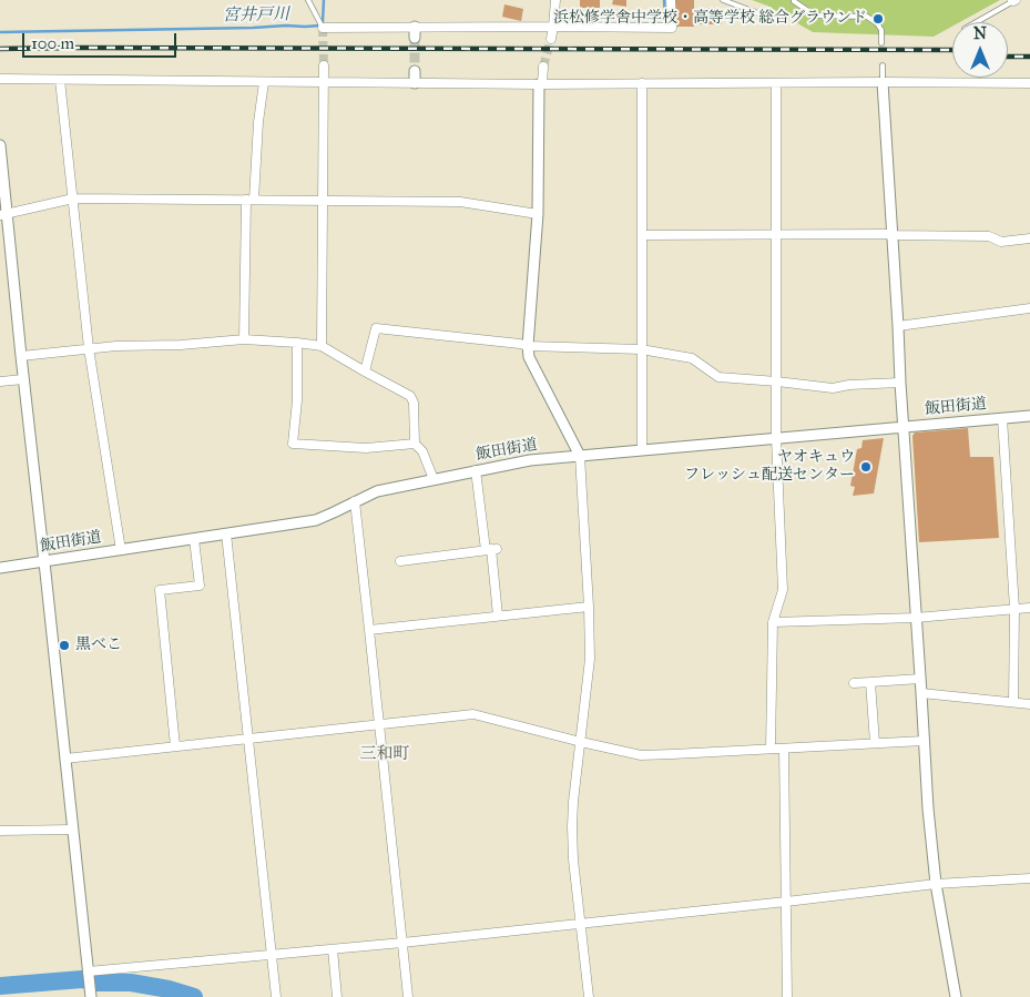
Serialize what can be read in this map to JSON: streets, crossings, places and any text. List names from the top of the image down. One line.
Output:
{"streets":{"street":["飯田街道"]},"districts":["三和町"],"water":["宮井戸川"],"places":["浜松修学舎中学校・高等学校 総合グラウンド","ヤオキュウ フレッシュ配送センター","黒べこ"],"scale_bar":"100 m","north":"top"}
